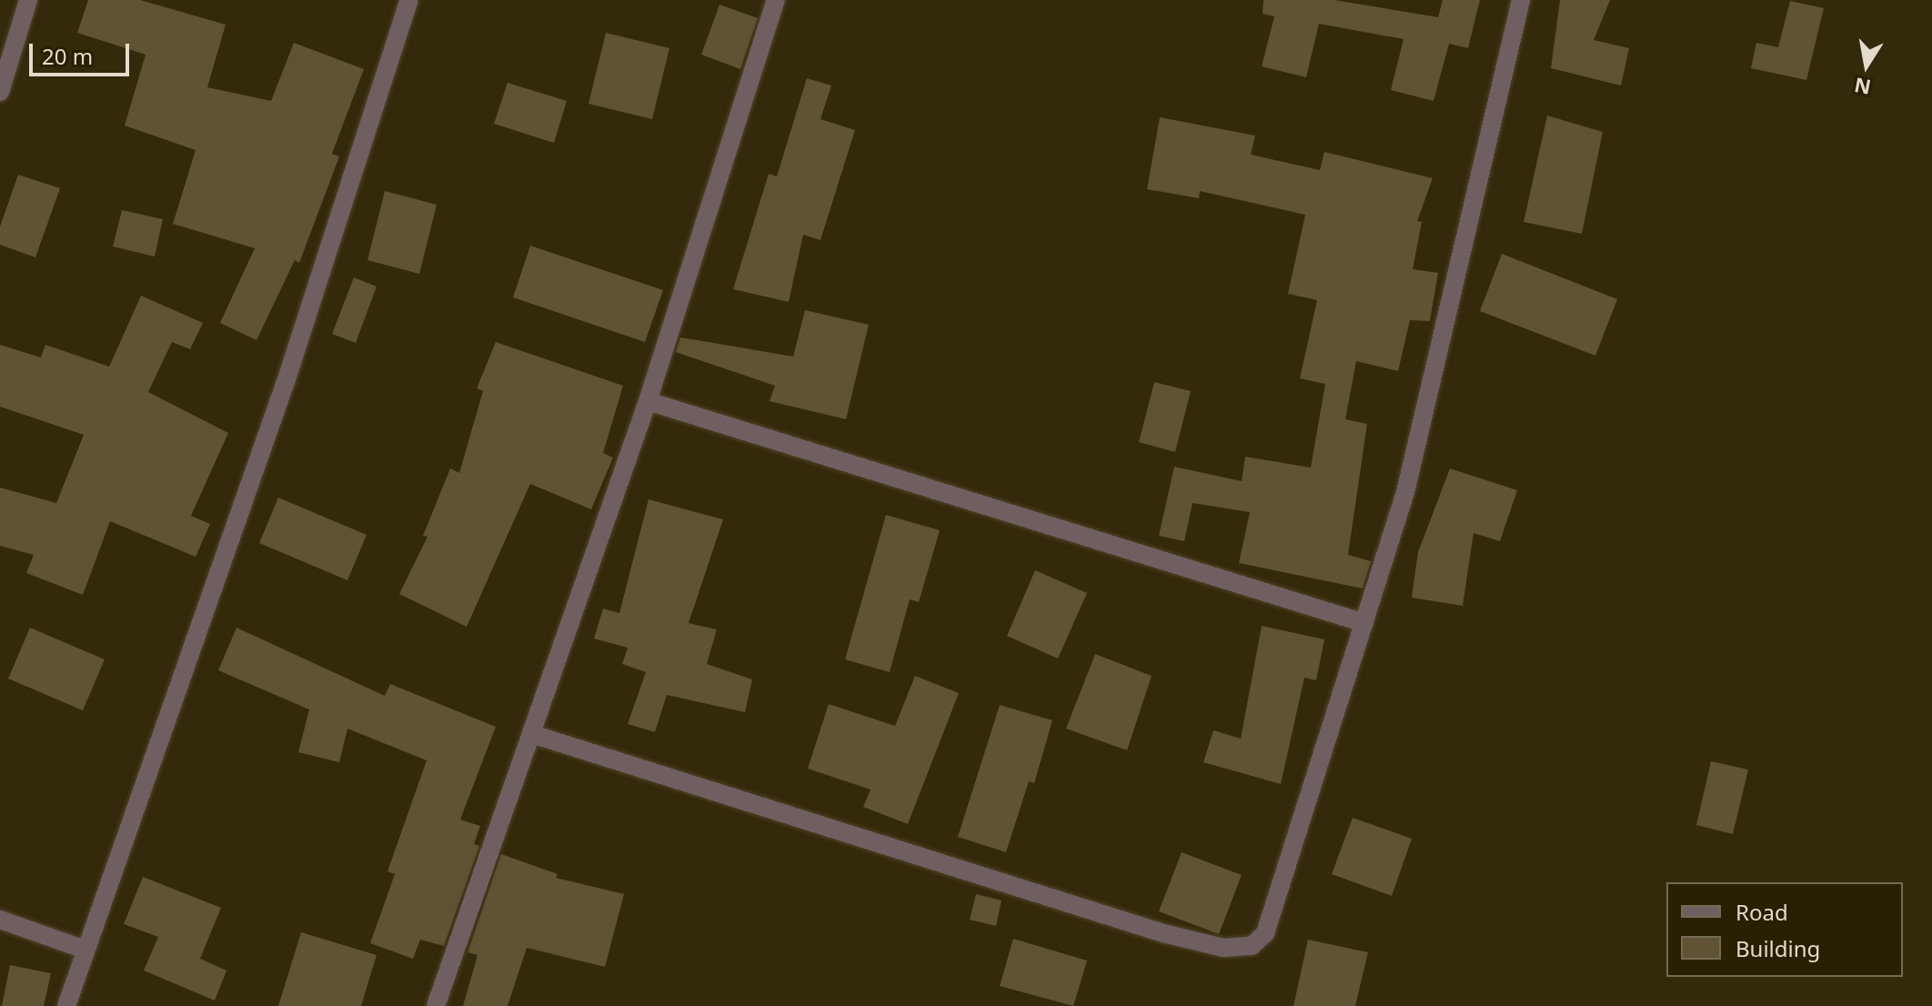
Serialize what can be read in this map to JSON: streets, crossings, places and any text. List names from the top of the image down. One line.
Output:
{"legend":["Road","Building"],"scale_bar":"20 m","north":"bottom"}
